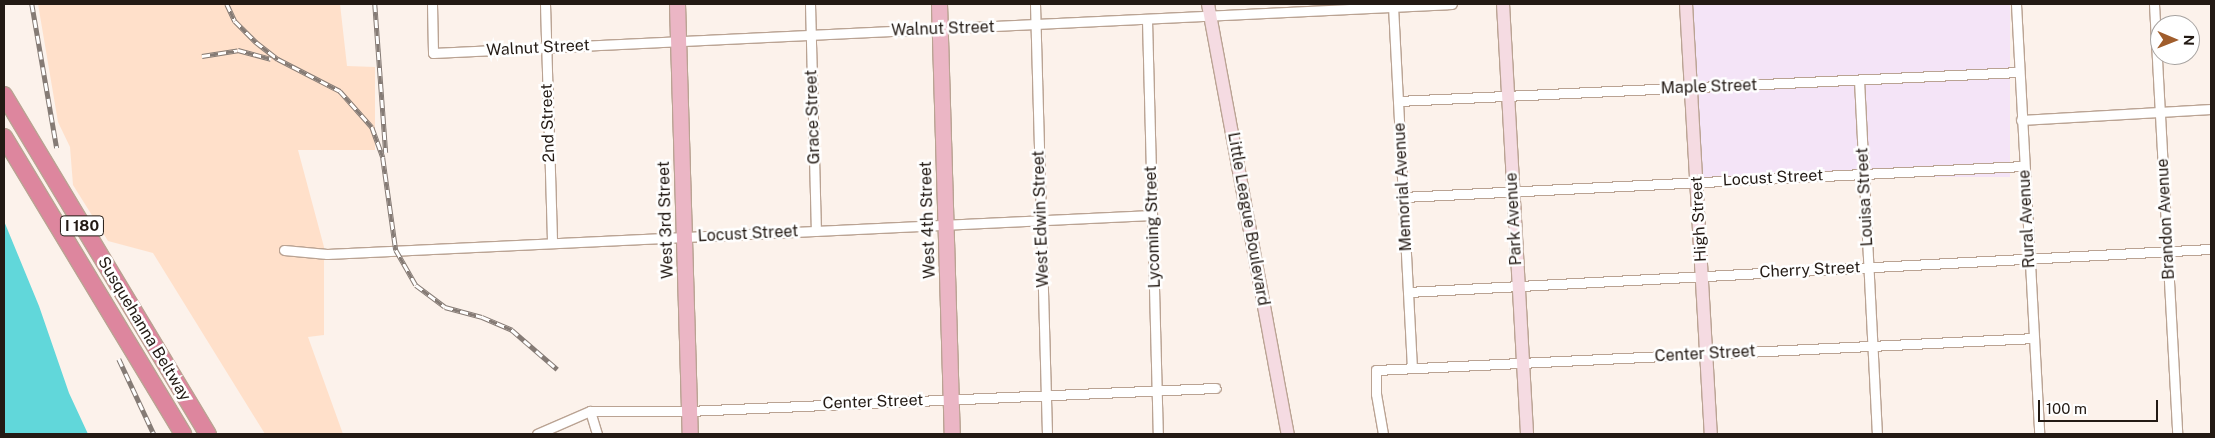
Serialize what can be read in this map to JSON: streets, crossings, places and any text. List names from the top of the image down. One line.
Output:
{"streets":{"highway":["I 180","Susquehanna Beltway"],"main road":["West 3rd Street","West 4th Street"],"street":["Walnut Street","Maple Street","Grace Street","2nd Street","Locust Street","Memorial Avenue","Louisa Street","West Edwin Street","Little League Boulevard","Park Avenue","High Street","Rural Avenue","Brandon Avenue","Lycoming Street","Cherry Street","Center Street"]},"crossings":[["Walnut Street","Grace Street"],["Walnut Street","2nd Street"],["Walnut Street","Memorial Avenue"],["Walnut Street","West Edwin Street"],["Walnut Street","Little League Boulevard"],["Walnut Street","West 3rd Street"],["Walnut Street","West 4th Street"],["Walnut Street","Lycoming Street"],["Maple Street","Memorial Avenue"],["Maple Street","Louisa Street"],["Maple Street","Park Avenue"],["Maple Street","High Street"],["Maple Street","Rural Avenue"],["Grace Street","Locust Street"],["2nd Street","Locust Street"],["Locust Street","Memorial Avenue"],["Locust Street","Louisa Street"],["Locust Street","West Edwin Street"],["Locust Street","Park Avenue"],["Locust Street","High Street"],["Locust Street","Rural Avenue"],["Locust Street","West 3rd Street"],["Locust Street","West 4th Street"],["Locust Street","Lycoming Street"],["Memorial Avenue","Cherry Street"],["Memorial Avenue","Center Street"],["Louisa Street","Cherry Street"],["Louisa Street","Center Street"],["West Edwin Street","Center Street"],["Park Avenue","Cherry Street"],["Park Avenue","Center Street"],["High Street","Cherry Street"],["High Street","Center Street"],["Rural Avenue","Cherry Street"],["Rural Avenue","Center Street"],["Brandon Avenue","Cherry Street"],["West 3rd Street","Center Street"],["West 4th Street","Center Street"],["Lycoming Street","Center Street"]],"scale_bar":"100 m","north":"right"}
